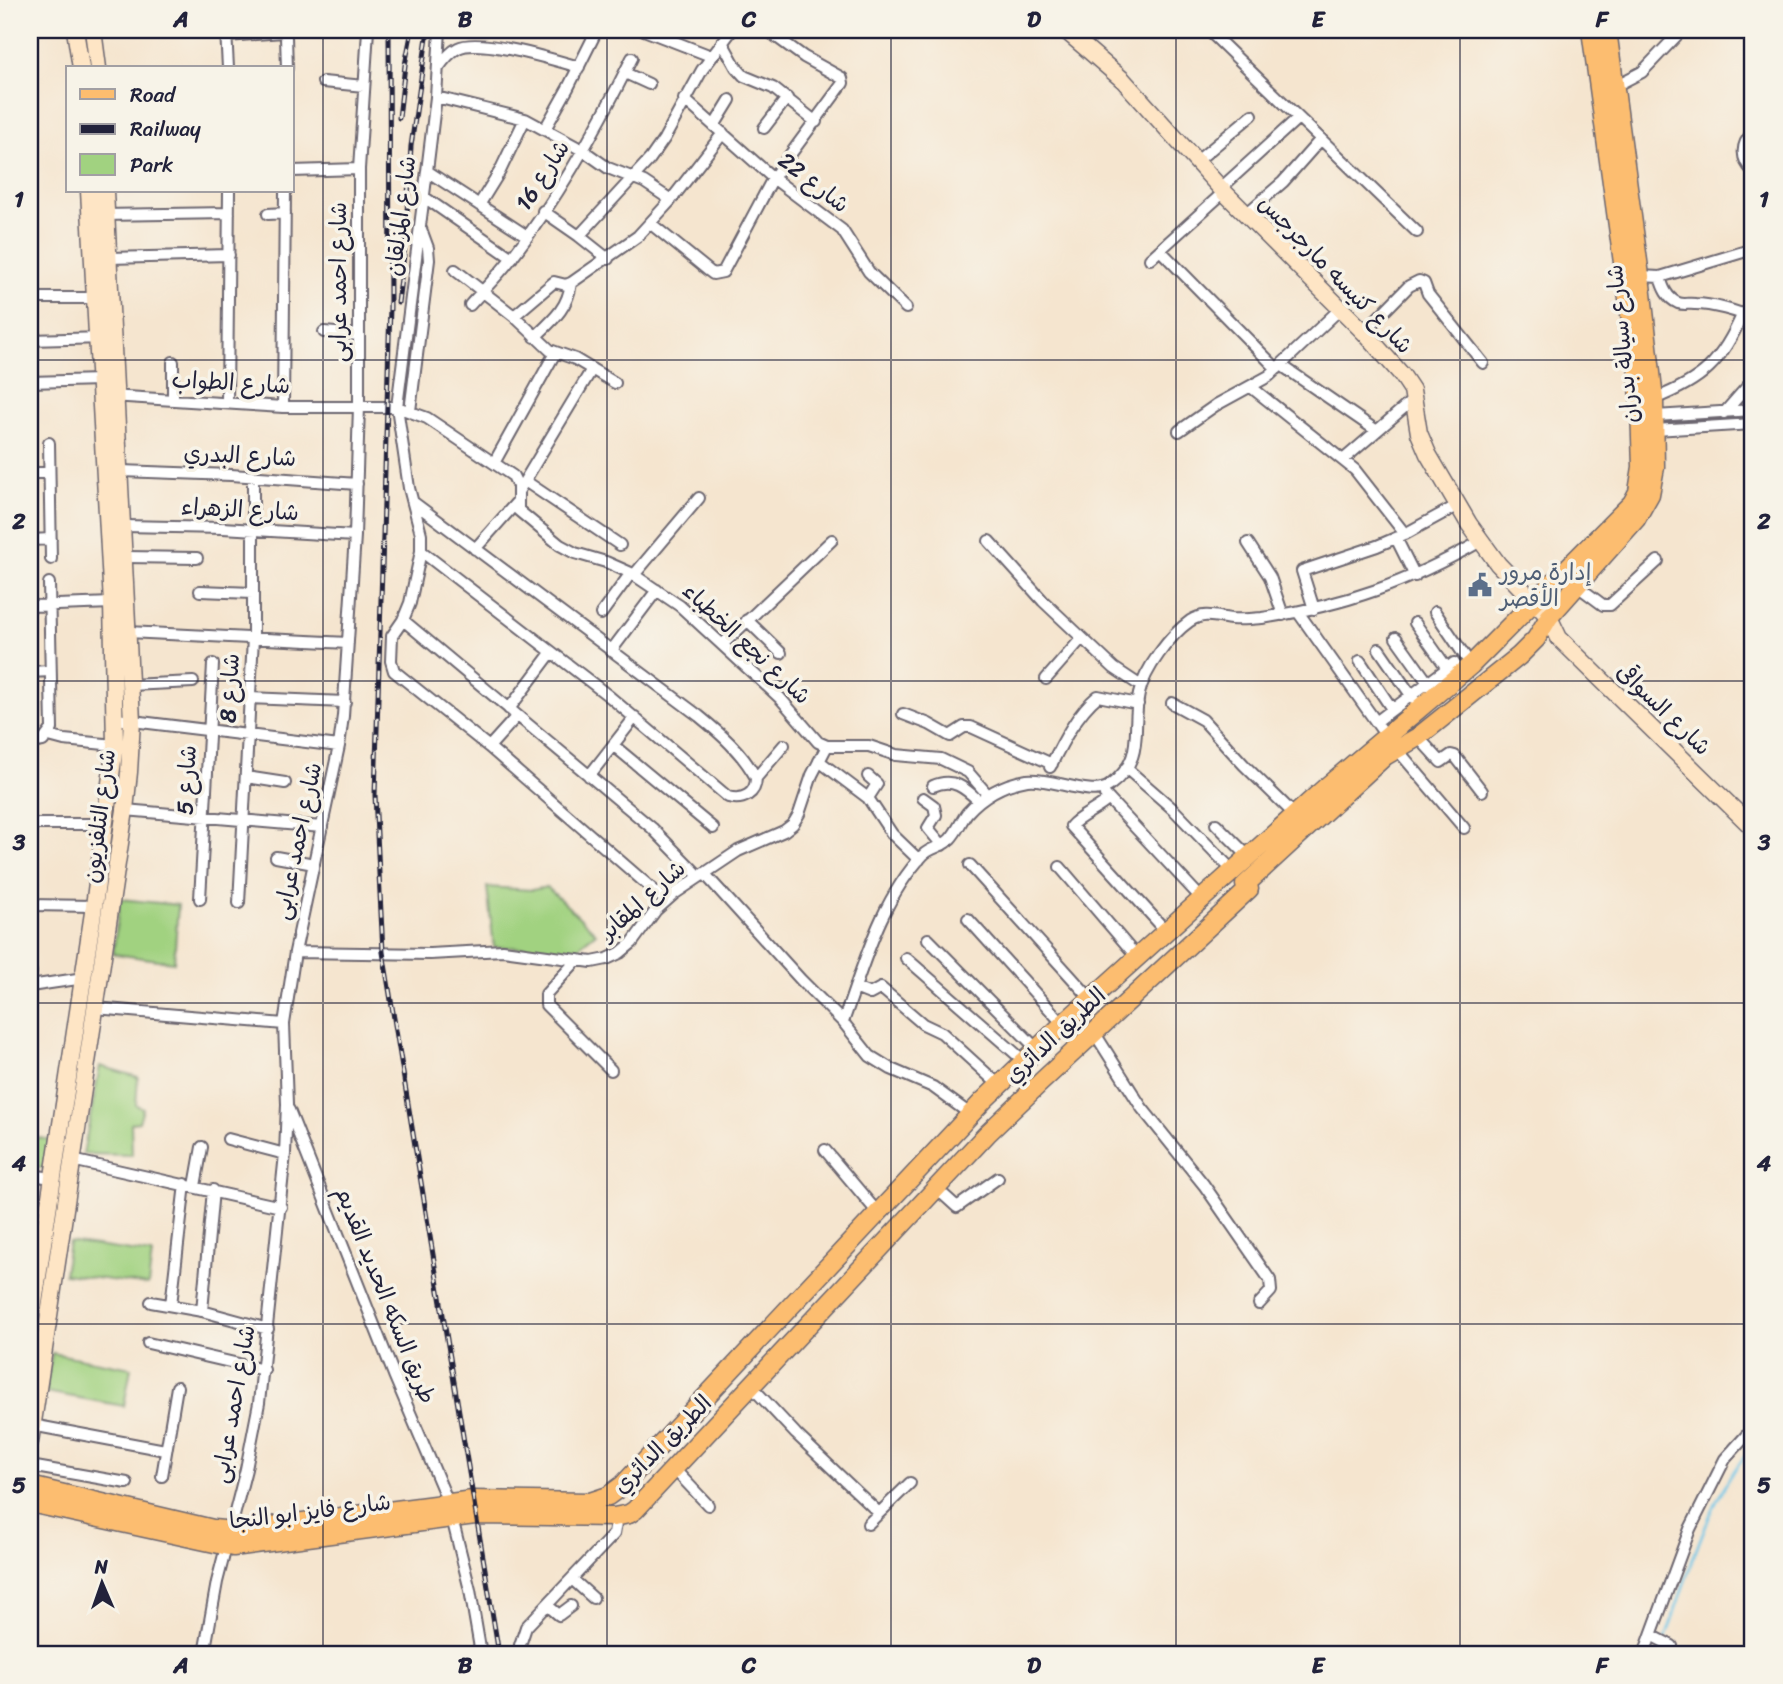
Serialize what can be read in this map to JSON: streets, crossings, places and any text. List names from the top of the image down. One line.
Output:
{"streets":{"main road":["شارع كنيسه مارجرجس","شارع سيالة بدران","شارع السواقى","شارع التلفزيون","الطريق الدائري","شارع فايز ابو النجا"],"street":["شارع 16","شارع 22","شارع المزلقان","شارع احمد عرابى","شارع الطواب","شارع البدري","شارع الزهراء","شارع نجع الخطباء","شارع 8","شارع 5","شارع المقابر","طريق السكه الحديد القديم"]},"crossings":[["شارع المزلقان","شارع نجع الخطباء"],["شارع المزلقان","شارع المقابر"],["شارع كنيسه مارجرجس","شارع سيالة بدران"],["شارع كنيسه مارجرجس","شارع السواقى"],["شارع كنيسه مارجرجس","الطريق الدائري"],["شارع احمد عرابى","شارع الطواب"],["شارع احمد عرابى","شارع البدري"],["شارع احمد عرابى","شارع الزهراء"],["شارع احمد عرابى","شارع نجع الخطباء"],["شارع احمد عرابى","شارع المقابر"],["شارع احمد عرابى","طريق السكه الحديد القديم"],["شارع احمد عرابى","شارع فايز ابو النجا"],["شارع سيالة بدران","شارع السواقى"],["شارع سيالة بدران","الطريق الدائري"],["شارع الطواب","شارع نجع الخطباء"],["شارع الطواب","شارع التلفزيون"],["شارع البدري","شارع 8"],["شارع البدري","شارع التلفزيون"],["شارع الزهراء","شارع 8"],["شارع الزهراء","شارع التلفزيون"],["شارع نجع الخطباء","شارع المقابر"],["شارع السواقى","الطريق الدائري"],["الطريق الدائري","شارع فايز ابو النجا"],["طريق السكه الحديد القديم","شارع فايز ابو النجا"]],"places":{"public building":["إدارة مرور الأقصر"]},"legend":["Road","Railway","Park"],"north":"top","grid":{"columns":["A","B","C","D","E","F"],"rows":["1","2","3","4","5"]}}
